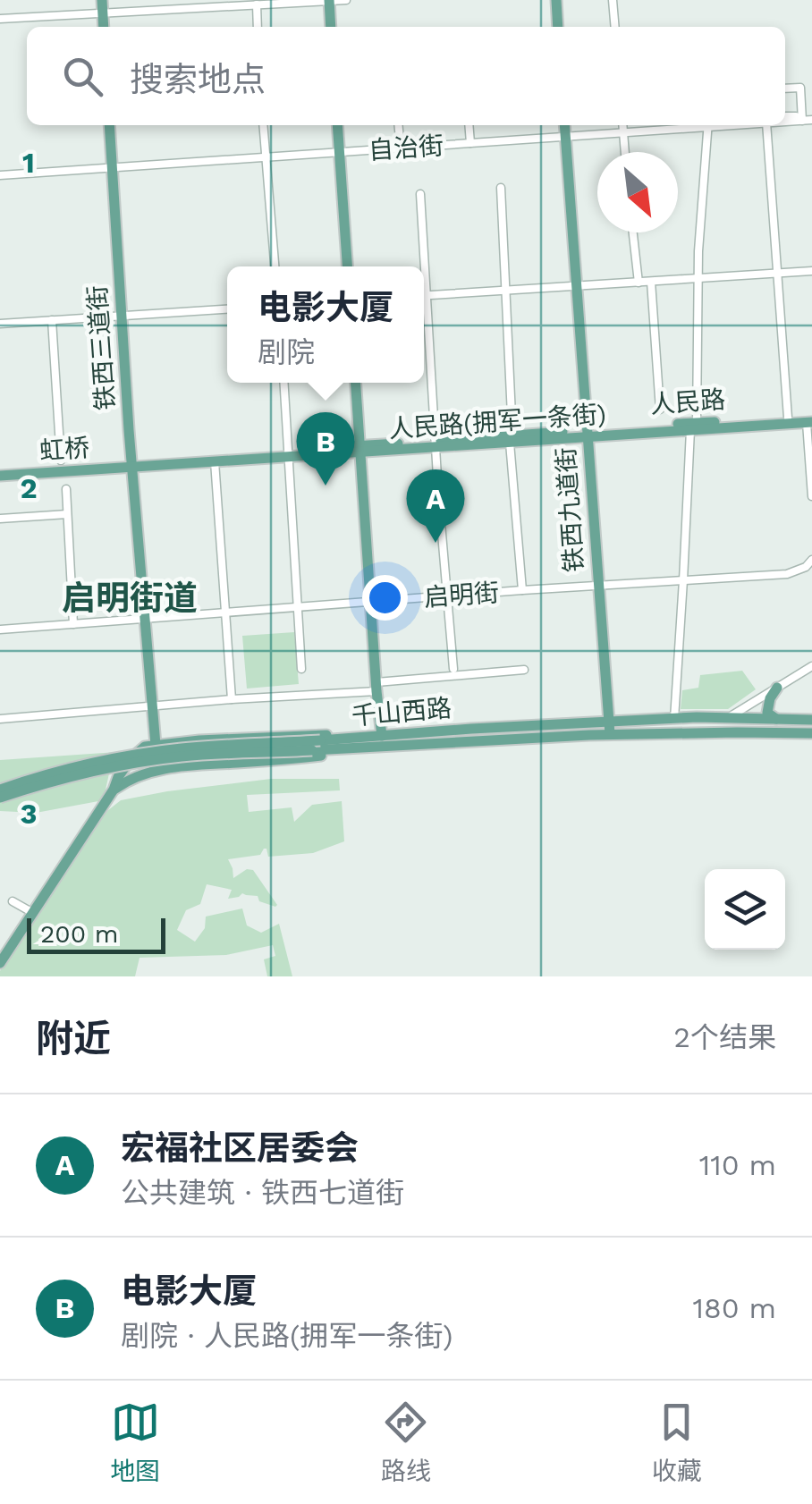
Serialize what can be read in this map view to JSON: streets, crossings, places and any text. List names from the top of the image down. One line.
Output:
{"streets":{"main road":["铁西三道街","人民路","人民路(拥军一条街)","虹桥","铁西九道街","千山西路"],"street":["自治街","启明街"]},"crossings":[["自治街","铁西三道街"],["自治街","铁西九道街"],["铁西三道街","人民路(拥军一条街)"],["铁西三道街","虹桥"],["铁西三道街","启明街"],["人民路","人民路(拥军一条街)"],["人民路(拥军一条街)","虹桥"],["人民路(拥军一条街)","铁西九道街"],["铁西九道街","启明街"],["铁西九道街","千山西路"]],"districts":["启明街道"],"scale_bar":"200 m","north":"bottom right","page":{"search":"搜索地点","popup":["电影大厦","剧院"],"pins":["B","A"],"scale":"200 m","heading":["附近","2个结果"],"list":[{"mark":"A","name":"宏福社区居委会","note":"公共建筑 · 铁西七道街","value":"110 m"},{"mark":"B","name":"电影大厦","note":"剧院 · 人民路(拥军一条街)","value":"180 m"}],"nav":["地图","路线","收藏"]},"grid":{"rows":["1","2","3"]}}
